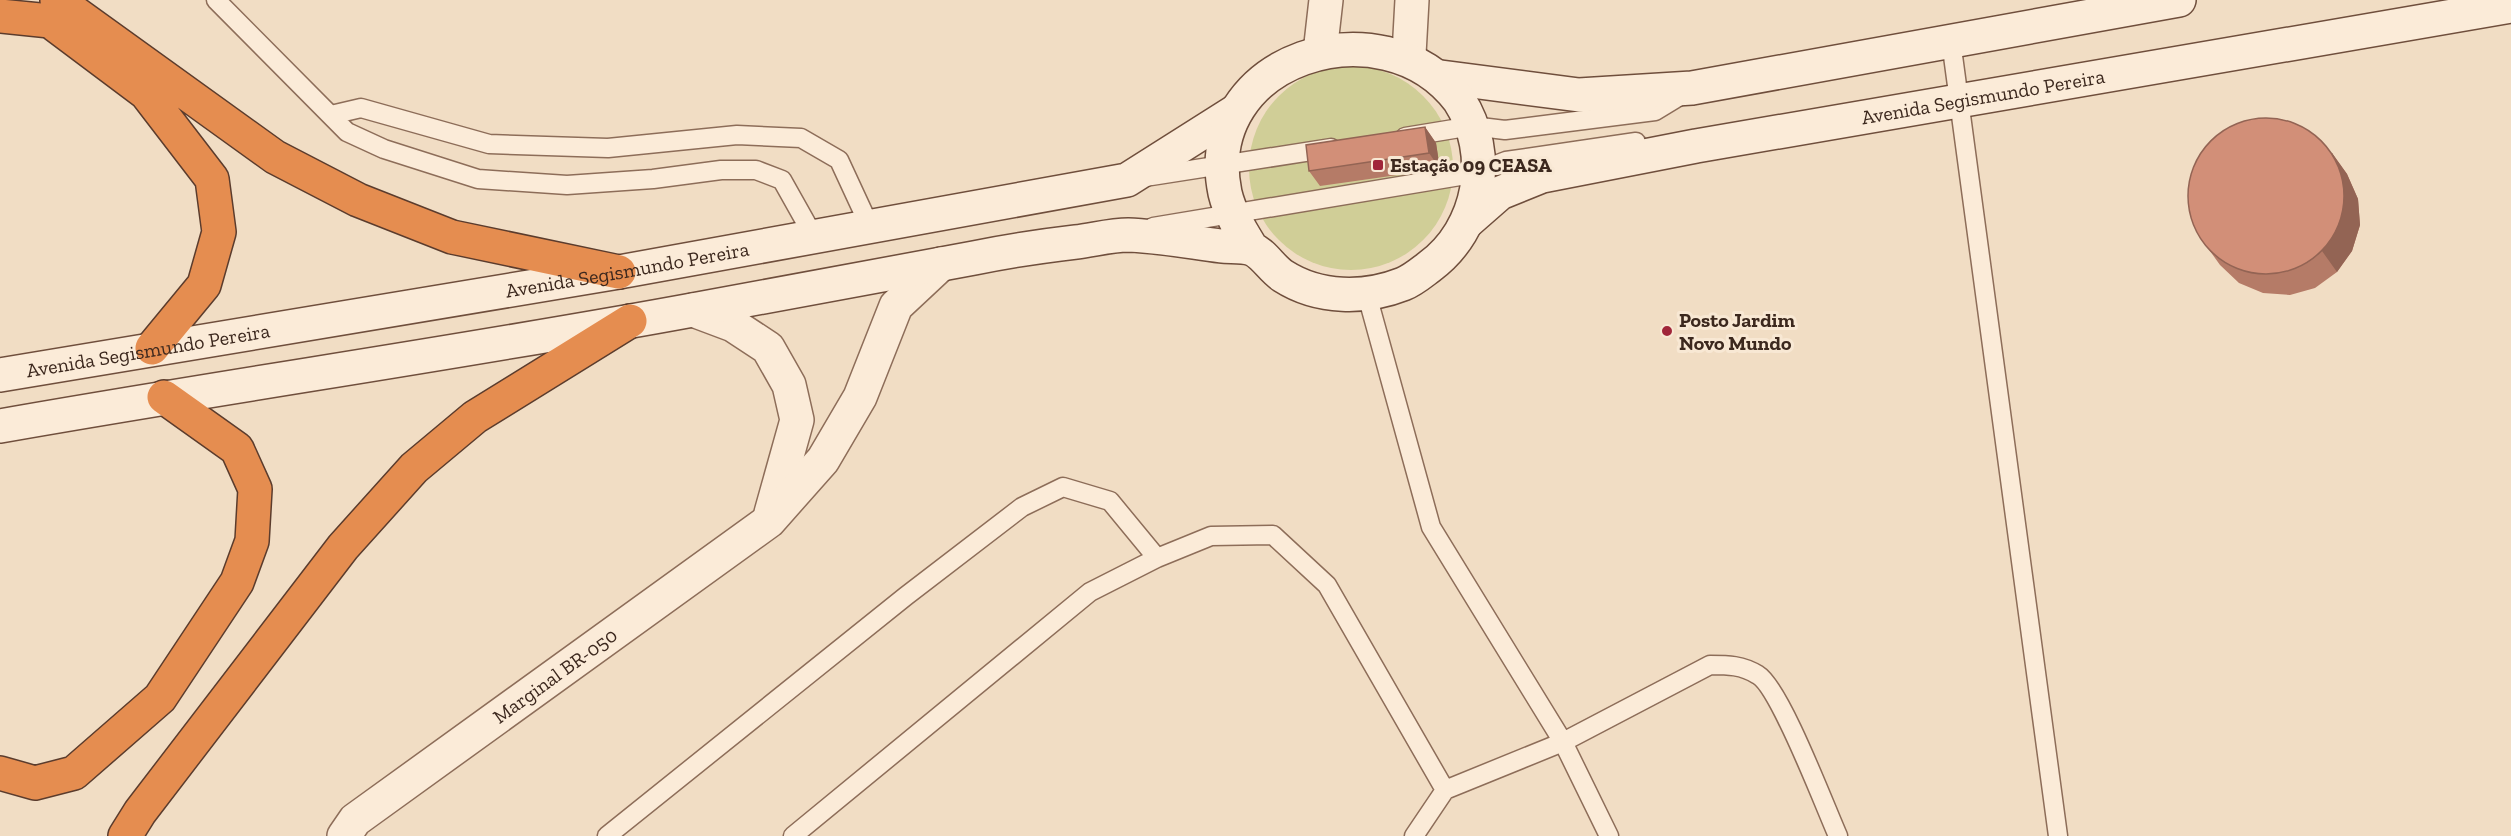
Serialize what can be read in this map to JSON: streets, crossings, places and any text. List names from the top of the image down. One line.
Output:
{"streets":{"main road":["Avenida Segismundo Pereira","Marginal BR-050"]},"places":{"transit":["Estação 09 CEASA"],"other":["Posto Jardim Novo Mundo"]}}
